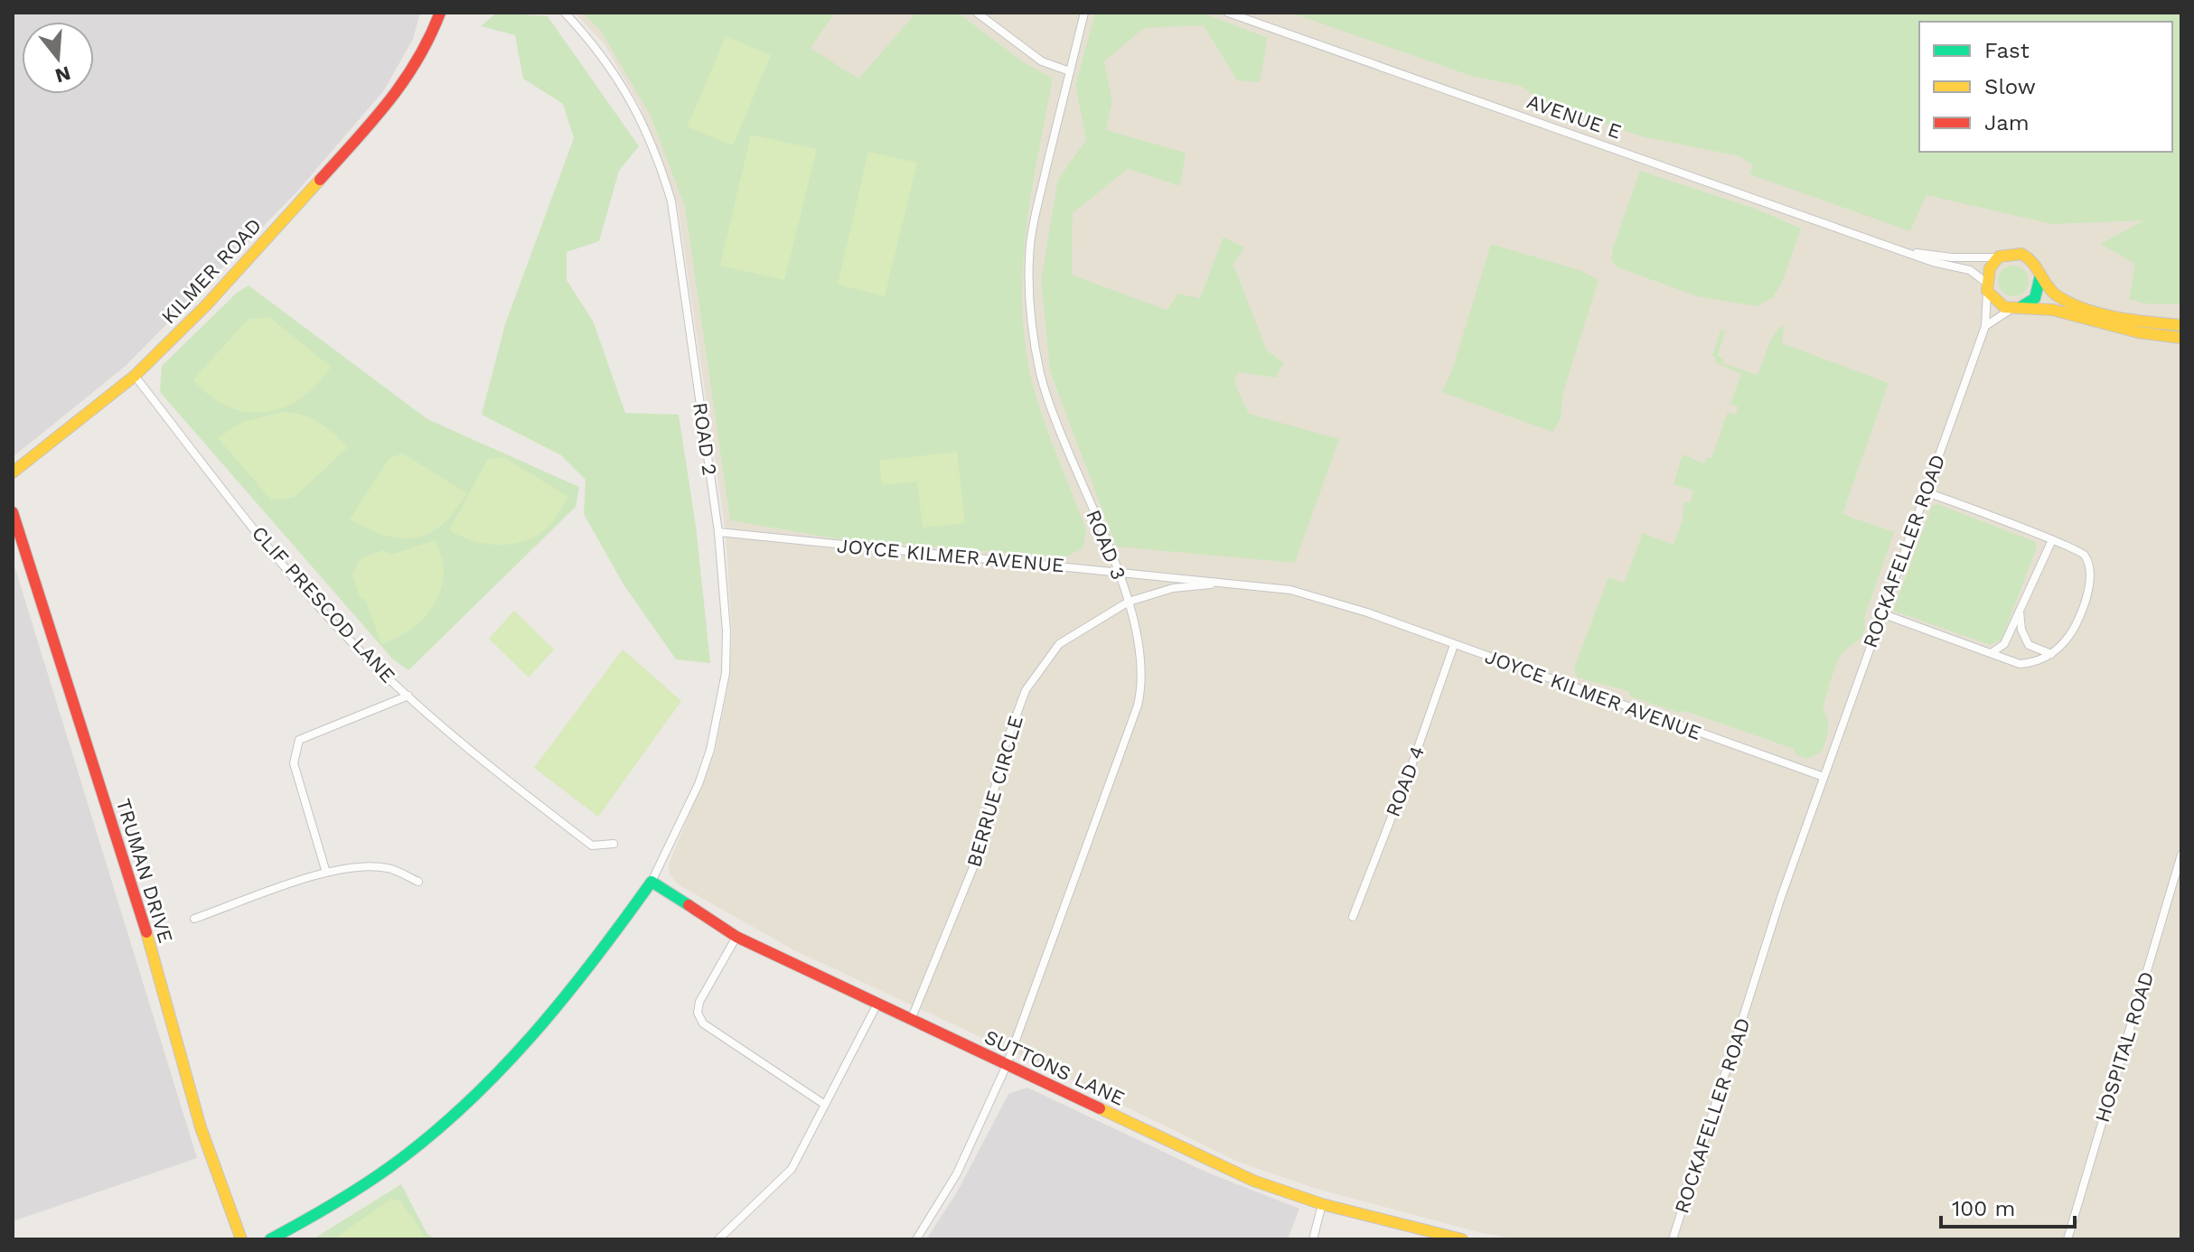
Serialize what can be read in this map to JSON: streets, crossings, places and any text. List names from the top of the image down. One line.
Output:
{"streets":{"street":["AVENUE E","KILMER ROAD","ROAD 2","ROAD 3","ROCKAFELLER ROAD","JOYCE KILMER AVENUE","CLIF PRESCOD LANE","ROAD 4","BERRUE CIRCLE","TRUMAN DRIVE","HOSPITAL ROAD","SUTTONS LANE"]},"crossings":[["AVENUE E","ROCKAFELLER ROAD"],["KILMER ROAD","CLIF PRESCOD LANE"],["ROAD 2","JOYCE KILMER AVENUE"],["ROAD 2","SUTTONS LANE"],["ROAD 3","JOYCE KILMER AVENUE"],["ROAD 3","BERRUE CIRCLE"],["ROAD 3","SUTTONS LANE"],["ROCKAFELLER ROAD","JOYCE KILMER AVENUE"],["JOYCE KILMER AVENUE","ROAD 4"],["JOYCE KILMER AVENUE","BERRUE CIRCLE"],["BERRUE CIRCLE","SUTTONS LANE"]],"legend":["Fast","Slow","Jam"],"scale_bar":"100 m","north":"bottom"}
